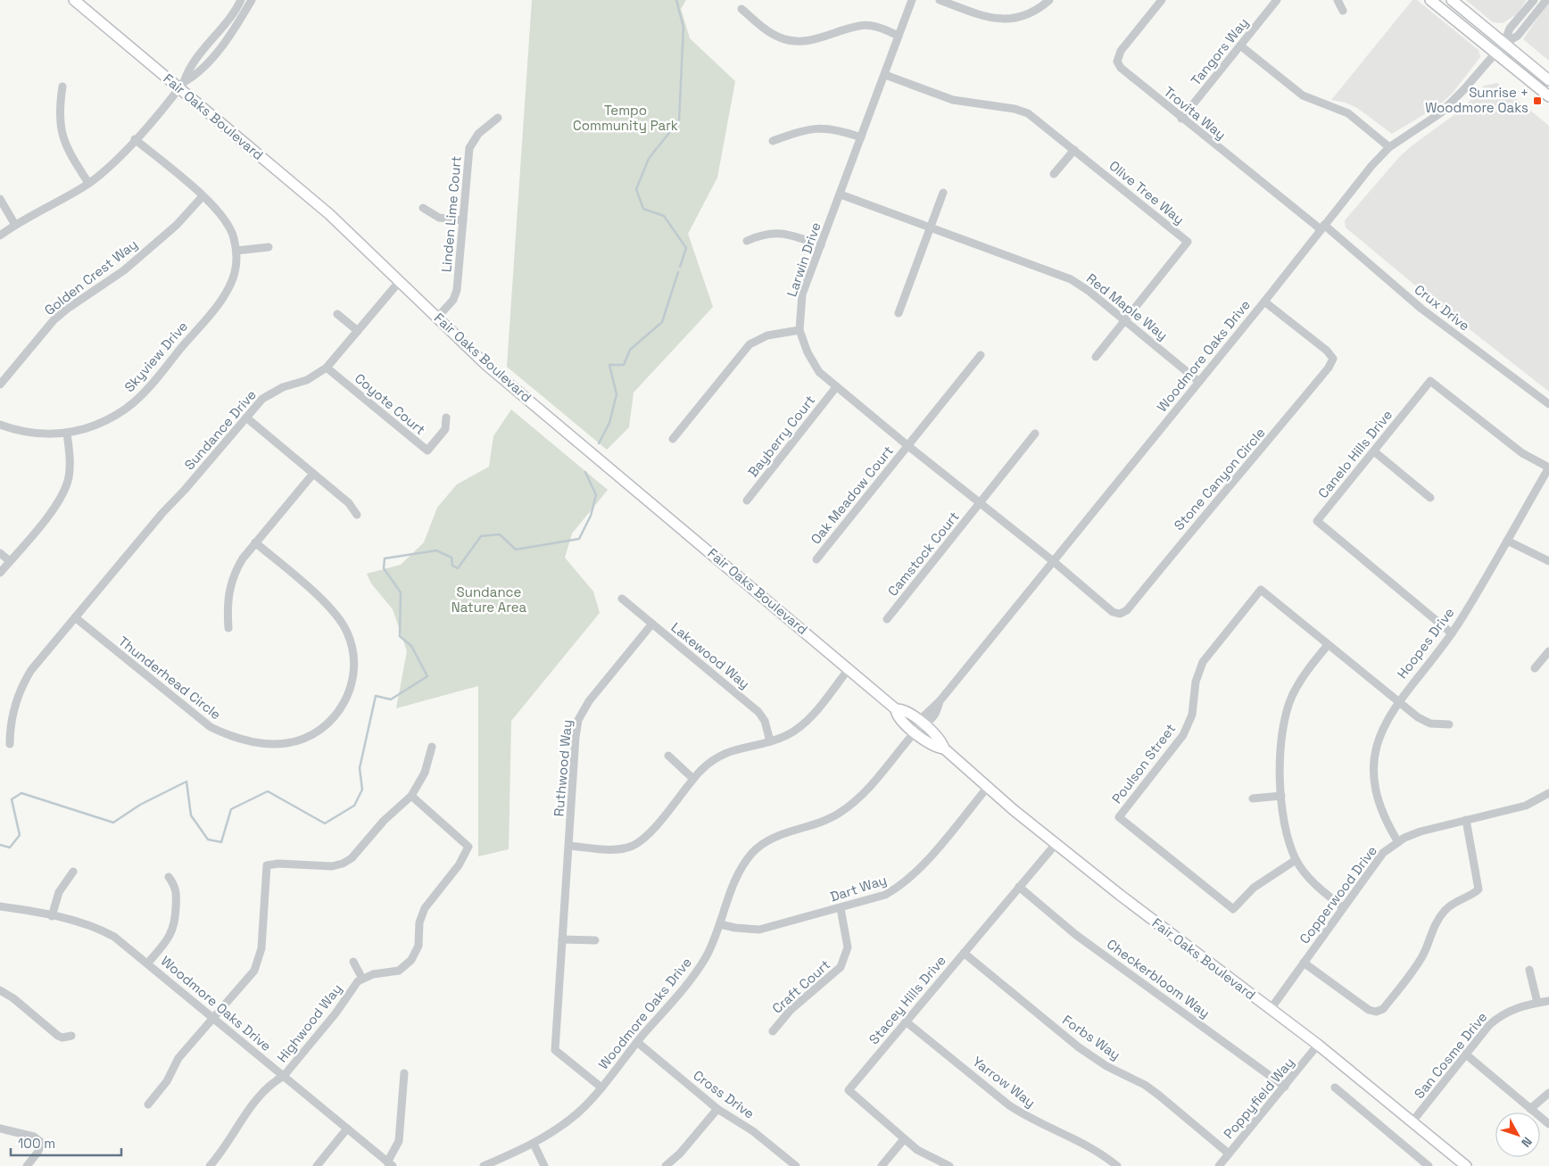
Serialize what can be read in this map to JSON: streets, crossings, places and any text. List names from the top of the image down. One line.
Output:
{"streets":{"main road":["Fair Oaks Boulevard"],"street":["Tangors Way","Trovita Way","Olive Tree Way","Linden Lime Court","Larwin Drive","Golden Crest Way","Red Maple Way","Crux Drive","Woodmore Oaks Drive","Skyview Drive","Coyote Court","Sundance Drive","Bayberry Court","Canelo Hills Drive","Stone Canyon Circle","Oak Meadow Court","Camstock Court","Hoopes Drive","Lakewood Way","Thunderhead Circle","Poulson Street","Ruthwood Way","Dart Way","Copperwood Drive","Checkerbloom Way","Craft Court","Stacey Hills Drive","Highwood Way","Forbs Way","San Cosme Drive","Yarrow Way","Cross Drive","Poppyfield Way"]},"crossings":[["Tangors Way","Trovita Way"],["Trovita Way","Crux Drive"],["Trovita Way","Woodmore Oaks Drive"],["Fair Oaks Boulevard","Linden Lime Court"],["Fair Oaks Boulevard","Woodmore Oaks Drive"],["Fair Oaks Boulevard","Sundance Drive"],["Fair Oaks Boulevard","Dart Way"],["Fair Oaks Boulevard","Copperwood Drive"],["Fair Oaks Boulevard","Stacey Hills Drive"],["Fair Oaks Boulevard","San Cosme Drive"],["Fair Oaks Boulevard","Poppyfield Way"],["Olive Tree Way","Larwin Drive"],["Olive Tree Way","Red Maple Way"],["Larwin Drive","Red Maple Way"],["Larwin Drive","Woodmore Oaks Drive"],["Larwin Drive","Bayberry Court"],["Larwin Drive","Stone Canyon Circle"],["Larwin Drive","Oak Meadow Court"],["Larwin Drive","Camstock Court"],["Golden Crest Way","Skyview Drive"],["Red Maple Way","Woodmore Oaks Drive"],["Crux Drive","Woodmore Oaks Drive"],["Woodmore Oaks Drive","Stone Canyon Circle"],["Woodmore Oaks Drive","Ruthwood Way"],["Woodmore Oaks Drive","Dart Way"],["Woodmore Oaks Drive","Highwood Way"],["Woodmore Oaks Drive","Cross Drive"],["Coyote Court","Sundance Drive"],["Sundance Drive","Thunderhead Circle"],["Canelo Hills Drive","Hoopes Drive"],["Hoopes Drive","Poulson Street"],["Hoopes Drive","Copperwood Drive"],["Lakewood Way","Ruthwood Way"],["Dart Way","Craft Court"],["Checkerbloom Way","Stacey Hills Drive"],["Checkerbloom Way","Poppyfield Way"],["Stacey Hills Drive","Forbs Way"],["Stacey Hills Drive","Yarrow Way"],["Forbs Way","Poppyfield Way"]],"parks":["Tempo Community Park","Sundance Nature Area"],"places":{"transit":["Sunrise + Woodmore Oaks"]},"scale_bar":"100 m","north":"bottom right"}
